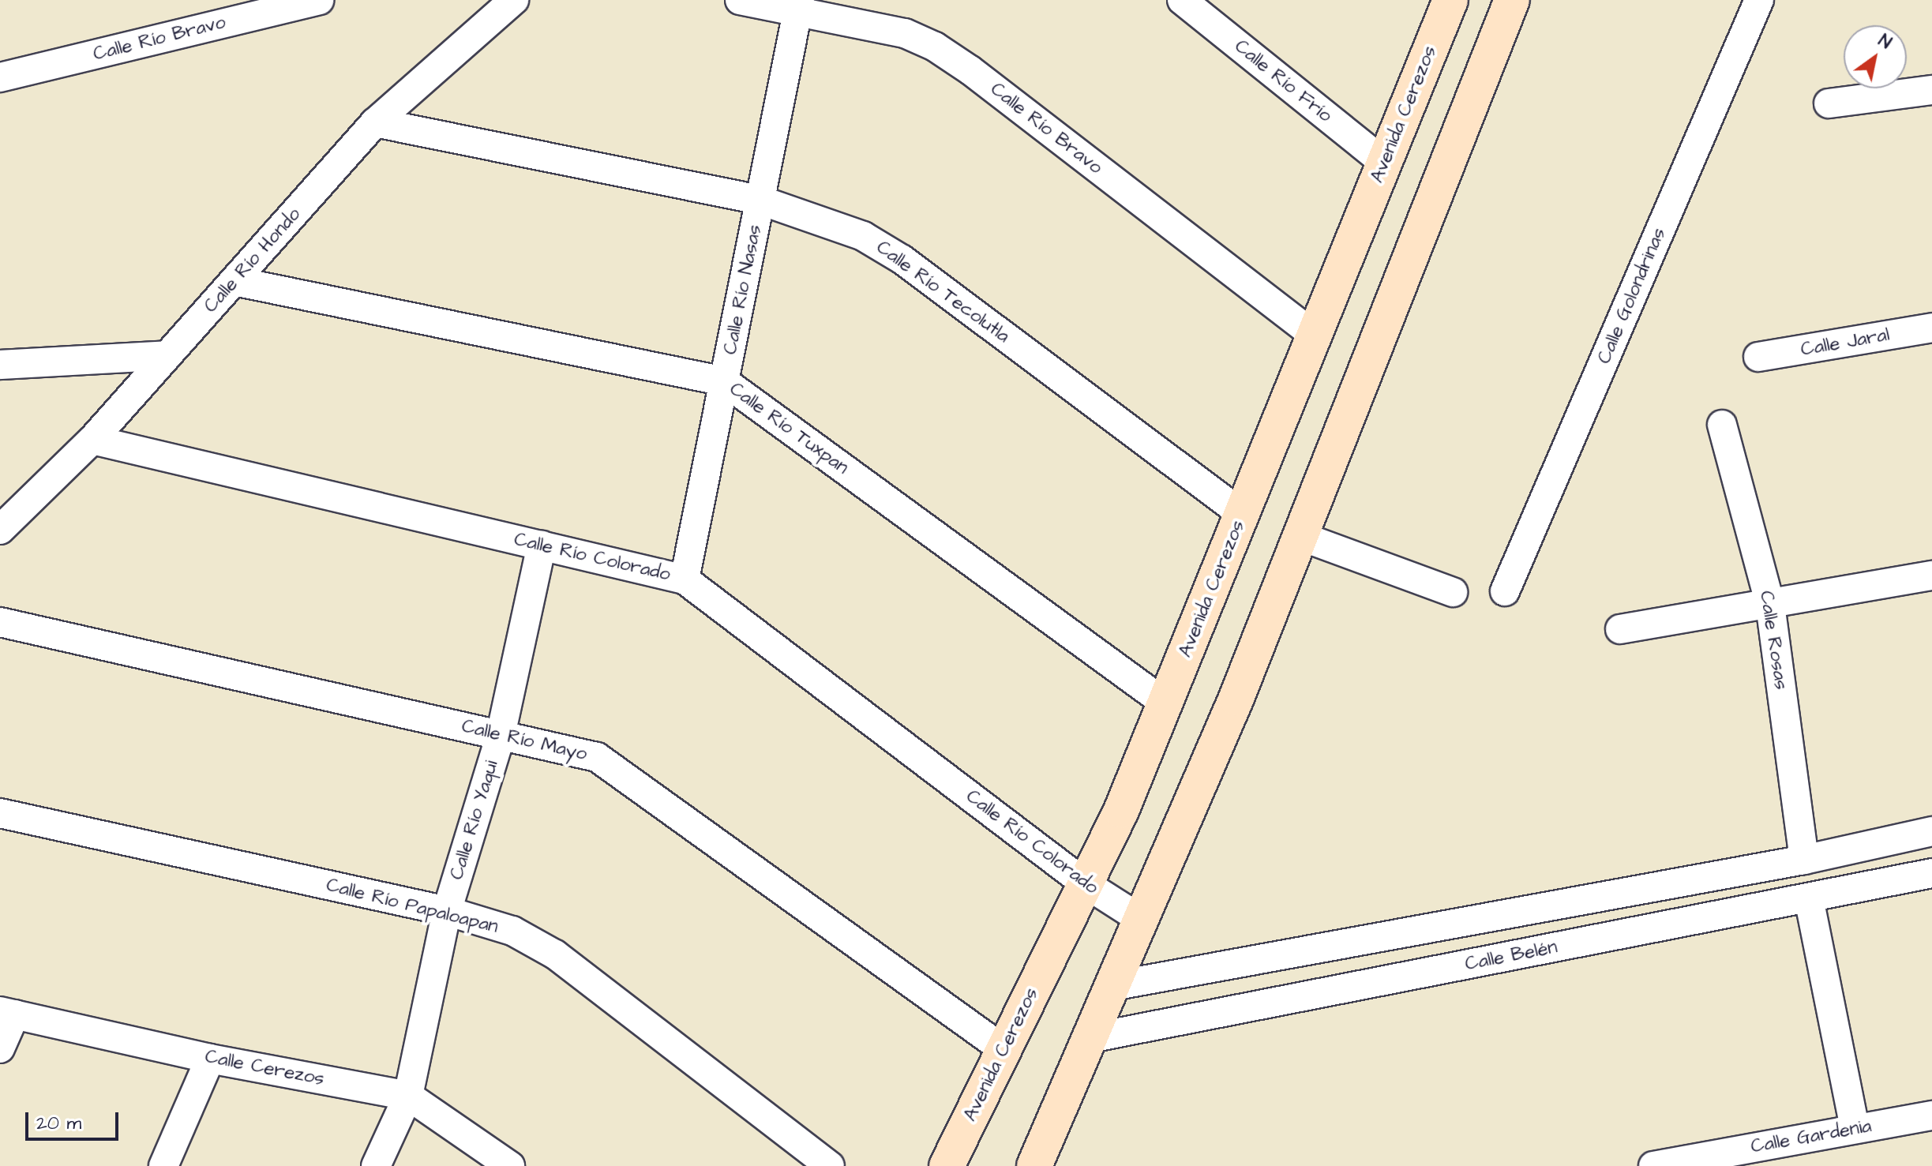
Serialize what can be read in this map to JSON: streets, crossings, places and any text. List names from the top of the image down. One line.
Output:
{"streets":{"street":["Calle Río Bravo","Calle Río Frío","Avenida Cerezos","Calle Río Hondo","Calle Río Nasas","Calle Río Tecolutla","Calle Golondrinas","Calle Jaral","Calle Río Tuxpan","Calle Río Colorado","Calle Rosas","Calle Río Mayo","Calle Río Yaqui","Calle Río Papaloapan","Calle Belén","Calle Cerezos","Calle Gardenia"]},"crossings":[["Calle Río Bravo","Avenida Cerezos"],["Calle Río Bravo","Calle Río Nasas"],["Calle Río Frío","Avenida Cerezos"],["Avenida Cerezos","Calle Río Tecolutla"],["Avenida Cerezos","Calle Río Tuxpan"],["Avenida Cerezos","Calle Río Colorado"],["Avenida Cerezos","Calle Río Mayo"],["Calle Río Hondo","Calle Río Tecolutla"],["Calle Río Hondo","Calle Río Tuxpan"],["Calle Río Hondo","Calle Río Colorado"],["Calle Río Nasas","Calle Río Tecolutla"],["Calle Río Nasas","Calle Río Tuxpan"],["Calle Río Nasas","Calle Río Colorado"],["Calle Río Colorado","Calle Río Yaqui"],["Calle Río Mayo","Calle Río Yaqui"],["Calle Río Yaqui","Calle Río Papaloapan"],["Calle Río Yaqui","Calle Cerezos"]],"scale_bar":"20 m","north":"top right"}
